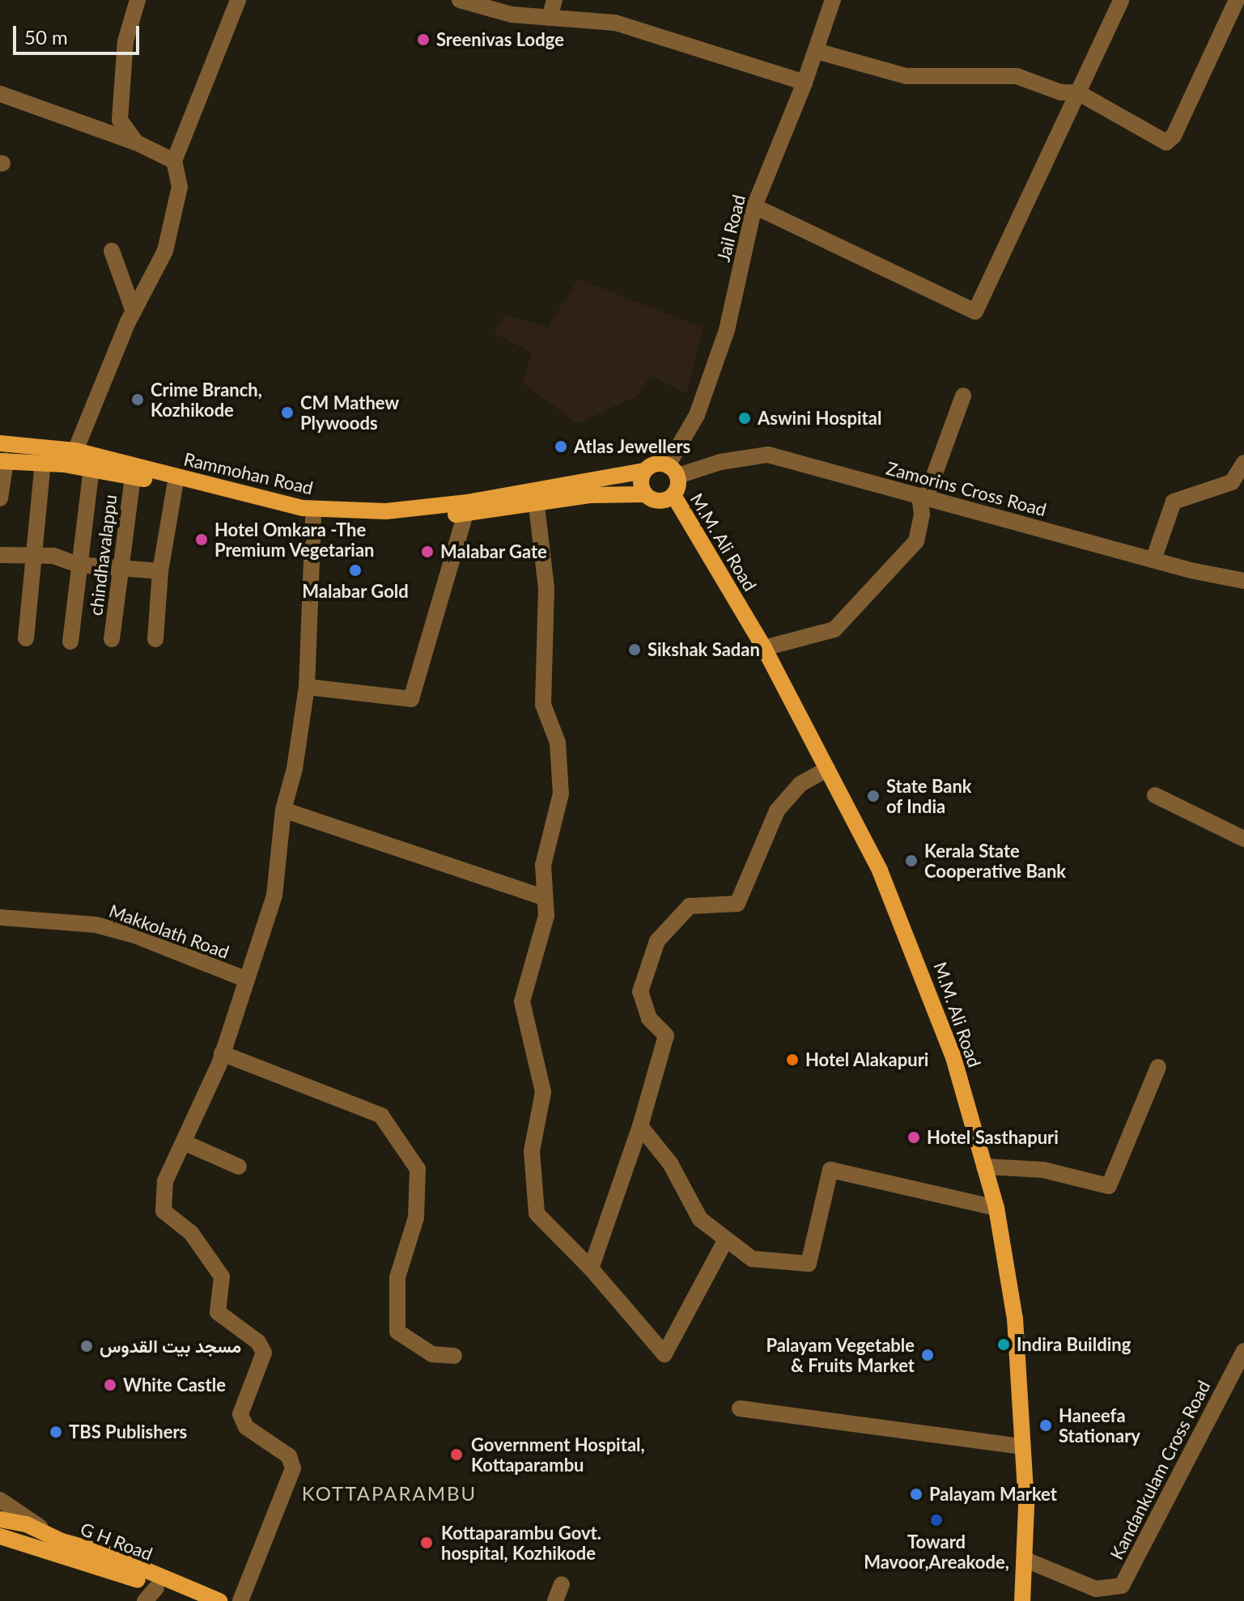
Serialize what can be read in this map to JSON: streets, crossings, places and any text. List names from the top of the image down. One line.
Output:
{"streets":{"main road":["Rammohan Road","M.M. Ali Road","G H Road"],"street":["Jail Road","Zamorins Cross Road","chindhavalappu","Makkolath Road","Kandankulam Cross Road"]},"crossings":[["Jail Road","Rammohan Road"],["Jail Road","Zamorins Cross Road"],["Jail Road","M.M. Ali Road"],["Rammohan Road","Zamorins Cross Road"],["Rammohan Road","M.M. Ali Road"],["Rammohan Road","chindhavalappu"],["Zamorins Cross Road","M.M. Ali Road"],["M.M. Ali Road","Kandankulam Cross Road"]],"districts":["KOTTAPARAMBU"],"places":["Sreenivas Lodge","Crime Branch, Kozhikode","CM Mathew Plywoods","Aswini Hospital","Atlas Jewellers","Hotel Omkara -The Premium Vegetarian","Malabar Gate","Malabar Gold","Sikshak Sadan","State Bank of India","Kerala State Cooperative Bank","Hotel Alakapuri","Hotel Sasthapuri","Indira Building","مسجد بیت القدوس","Palayam Vegetable & Fruits Market","White Castle","Haneefa Stationary","TBS Publishers","Government Hospital, Kottaparambu","Palayam Market","Toward Mavoor,Areakode,","Kottaparambu Govt. hospital, Kozhikode"],"scale_bar":"50 m"}
